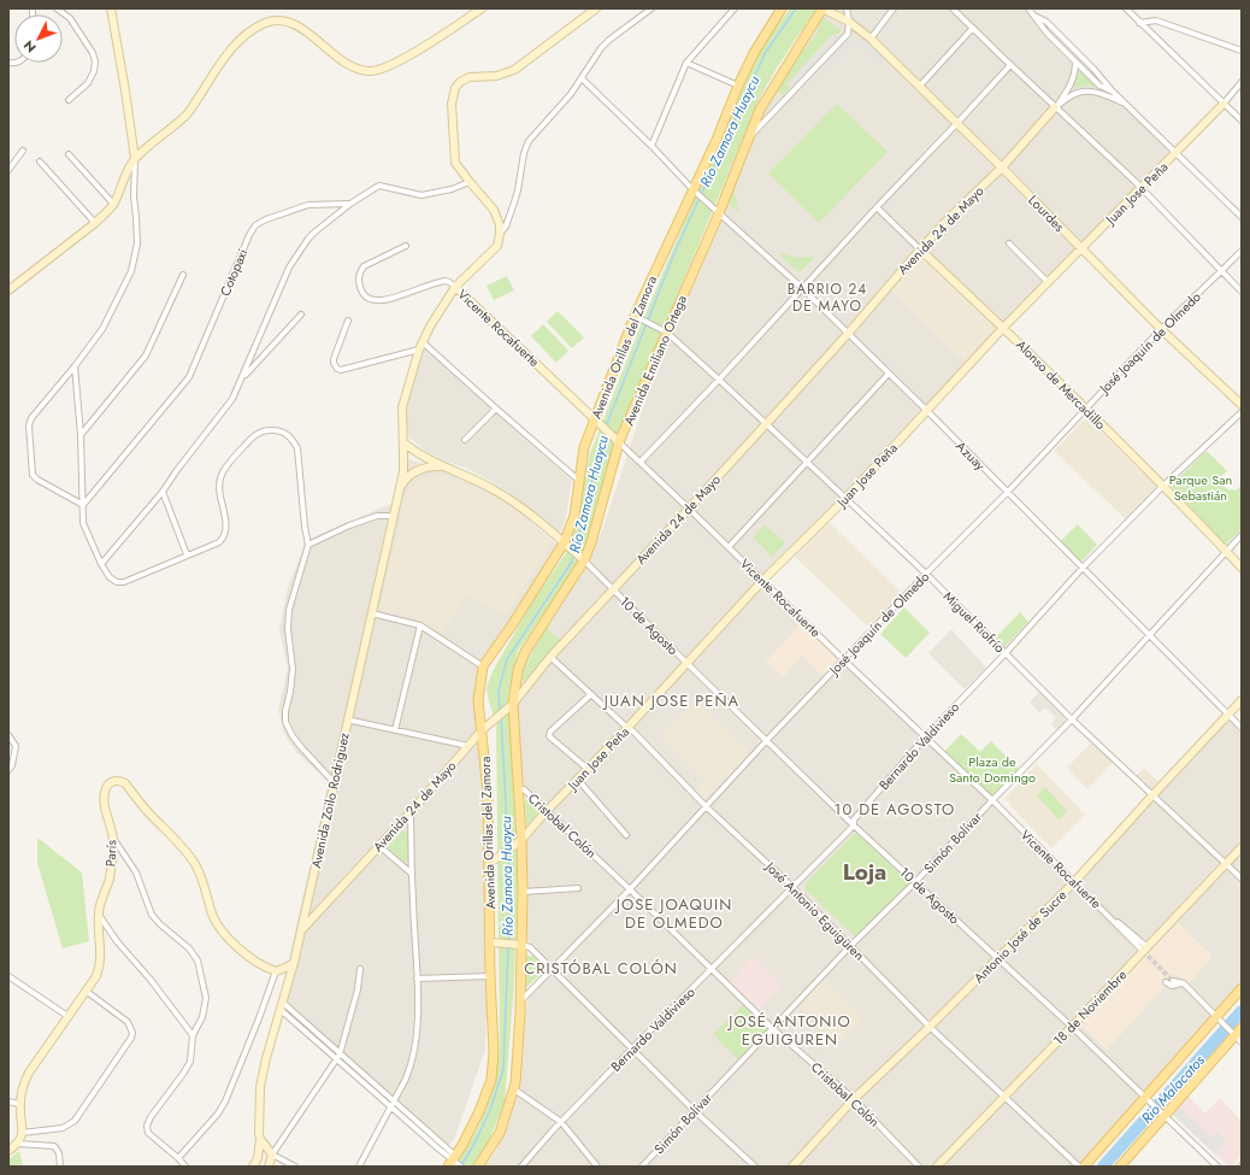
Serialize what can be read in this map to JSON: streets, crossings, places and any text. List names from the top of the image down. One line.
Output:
{"streets":{"main road":["Avenida Orillas del Zamora","Avenida Emiliano Ortega"],"street":["Juan Jose Peña","Lourdes","Avenida 24 de Mayo","Cotopaxi","Vicente Rocafuerte","José Joaquín de Olmedo","Alonso de Mercadillo","Azuay","Miguel Riofrío","10 de Agosto","Bernardo Valdivieso","Avenida Zoilo Rodriguez","Cristobal Colón","Simón Bolívar","París","José Antonio Eguigüren","Antonio José de Sucre","18 de Noviembre"]},"crossings":[["Juan Jose Peña","Lourdes"],["Juan Jose Peña","Vicente Rocafuerte"],["Juan Jose Peña","Avenida Orillas del Zamora"],["Juan Jose Peña","Avenida Emiliano Ortega"],["Juan Jose Peña","Alonso de Mercadillo"],["Juan Jose Peña","Azuay"],["Juan Jose Peña","Miguel Riofrío"],["Juan Jose Peña","10 de Agosto"],["Juan Jose Peña","Cristobal Colón"],["Juan Jose Peña","José Antonio Eguigüren"],["Lourdes","Avenida 24 de Mayo"],["Lourdes","José Joaquín de Olmedo"],["Lourdes","Avenida Emiliano Ortega"],["Avenida 24 de Mayo","Vicente Rocafuerte"],["Avenida 24 de Mayo","Avenida Orillas del Zamora"],["Avenida 24 de Mayo","Avenida Emiliano Ortega"],["Avenida 24 de Mayo","Alonso de Mercadillo"],["Avenida 24 de Mayo","Azuay"],["Avenida 24 de Mayo","Miguel Riofrío"],["Avenida 24 de Mayo","10 de Agosto"],["Avenida 24 de Mayo","Avenida Zoilo Rodriguez"],["Avenida 24 de Mayo","José Antonio Eguigüren"],["Vicente Rocafuerte","José Joaquín de Olmedo"],["Vicente Rocafuerte","Avenida Orillas del Zamora"],["Vicente Rocafuerte","Avenida Emiliano Ortega"],["Vicente Rocafuerte","Bernardo Valdivieso"],["Vicente Rocafuerte","Avenida Zoilo Rodriguez"],["Vicente Rocafuerte","Simón Bolívar"],["Vicente Rocafuerte","Antonio José de Sucre"],["Vicente Rocafuerte","18 de Noviembre"],["José Joaquín de Olmedo","Avenida Emiliano Ortega"],["José Joaquín de Olmedo","Alonso de Mercadillo"],["José Joaquín de Olmedo","Azuay"],["José Joaquín de Olmedo","Miguel Riofrío"],["José Joaquín de Olmedo","10 de Agosto"],["José Joaquín de Olmedo","Cristobal Colón"],["José Joaquín de Olmedo","José Antonio Eguigüren"],["Avenida Orillas del Zamora","Azuay"],["Avenida Orillas del Zamora","Miguel Riofrío"],["Avenida Emiliano Ortega","Azuay"],["Avenida Emiliano Ortega","Miguel Riofrío"],["Avenida Emiliano Ortega","10 de Agosto"],["Avenida Emiliano Ortega","Cristobal Colón"],["Alonso de Mercadillo","Bernardo Valdivieso"],["Alonso de Mercadillo","Simón Bolívar"],["Azuay","Bernardo Valdivieso"],["Azuay","Simón Bolívar"],["Azuay","Antonio José de Sucre"],["Miguel Riofrío","Bernardo Valdivieso"],["Miguel Riofrío","Simón Bolívar"],["Miguel Riofrío","Antonio José de Sucre"],["Miguel Riofrío","18 de Noviembre"],["10 de Agosto","Bernardo Valdivieso"],["10 de Agosto","Simón Bolívar"],["10 de Agosto","Antonio José de Sucre"],["10 de Agosto","18 de Noviembre"],["Bernardo Valdivieso","Cristobal Colón"],["Bernardo Valdivieso","José Antonio Eguigüren"],["Cristobal Colón","Simón Bolívar"],["Cristobal Colón","Antonio José de Sucre"],["Simón Bolívar","José Antonio Eguigüren"],["José Antonio Eguigüren","Antonio José de Sucre"],["José Antonio Eguigüren","18 de Noviembre"]],"districts":["BARRIO 24 DE MAYO","JUAN JOSE PEÑA","10 DE AGOSTO","Loja","JOSE JOAQUIN DE OLMEDO","CRISTÓBAL COLÓN","JOSÉ ANTONIO EGUIGUREN"],"water":["Río Zamora Huaycu","Rio Malacatos"],"parks":["Parque San Sebastián","Plaza de Santo Domingo"],"north":"bottom left"}
